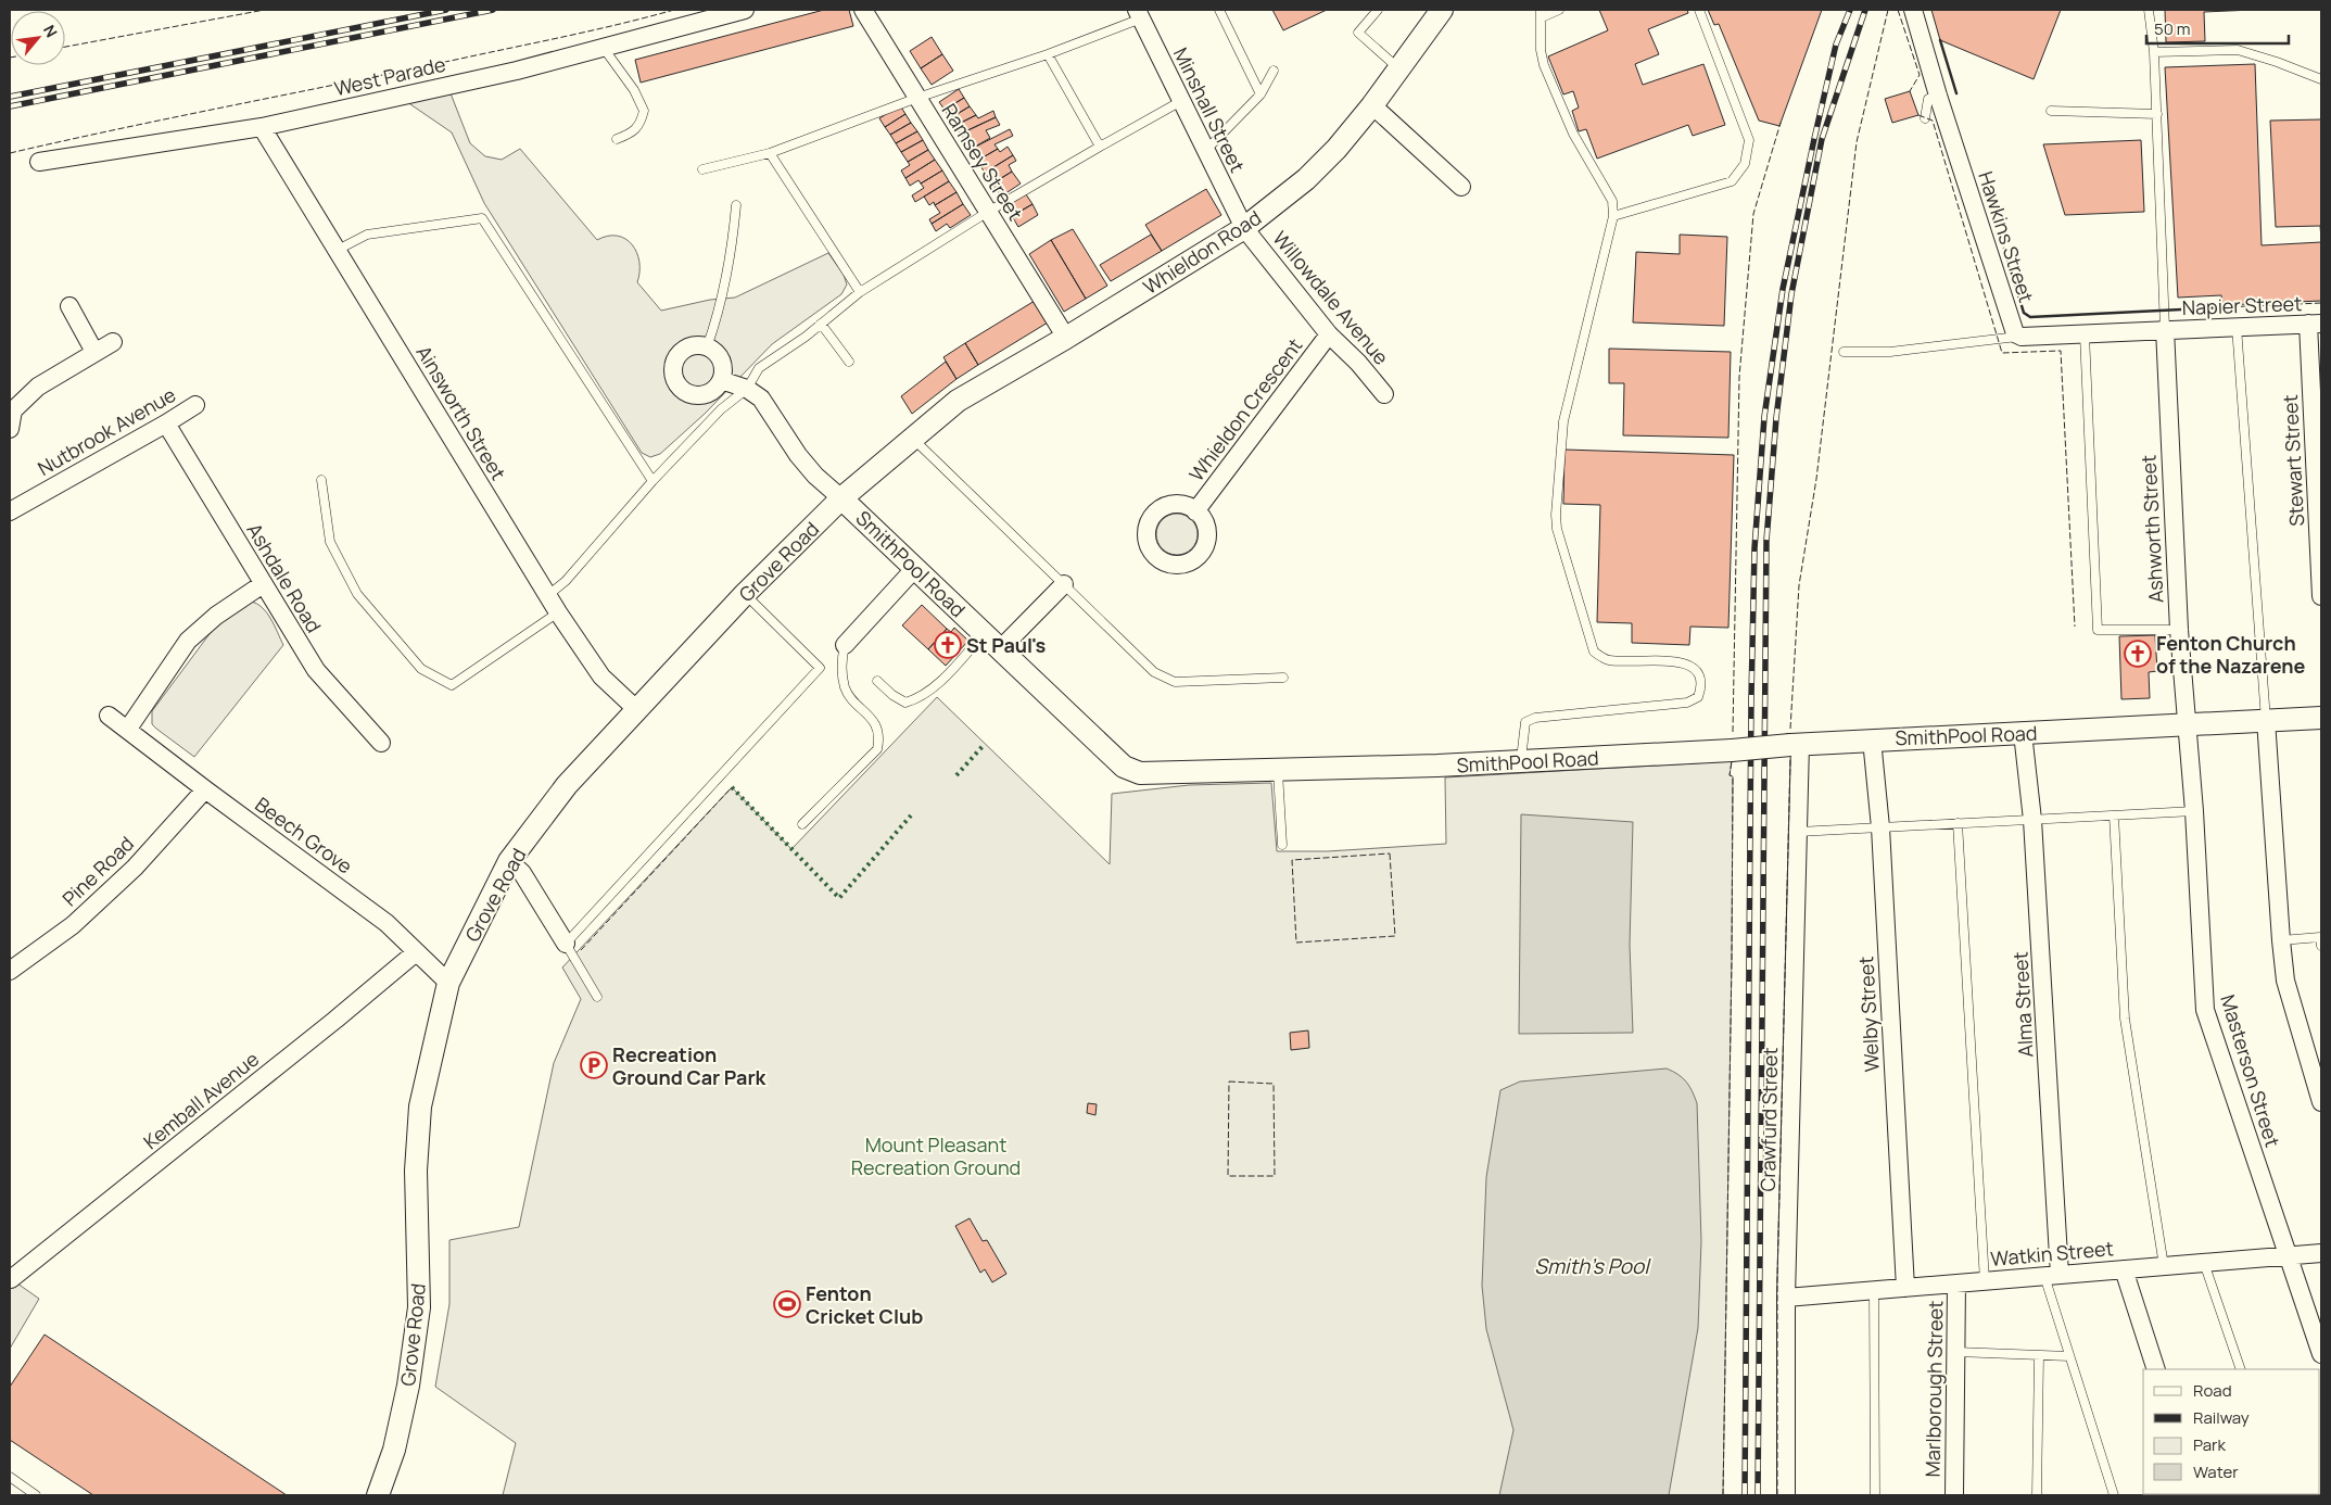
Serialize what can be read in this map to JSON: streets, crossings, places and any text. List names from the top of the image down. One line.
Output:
{"streets":{"street":["West Parade","Minshall Street","Ramsey Street","Hawkins Street","Whieldon Road","Willowdale Avenue","Napier Street","Whieldon Crescent","Ainsworth Street","Nutbrook Avenue","Stewart Street","Ashworth Street","Grove Road","SmithPool Road","Ashdale Road","Beech Grove","Pine Road","Alma Street","Welby Street","Masterson Street","Kemball Avenue","Crawfurd Street","Watkin Street","Marlborough Street"]},"crossings":[["West Parade","Ainsworth Street"],["Minshall Street","Whieldon Road"],["Minshall Street","Willowdale Avenue"],["Ramsey Street","Whieldon Road"],["Whieldon Road","Willowdale Avenue"],["Whieldon Road","Grove Road"],["Willowdale Avenue","Whieldon Crescent"],["Napier Street","Stewart Street"],["Napier Street","Ashworth Street"],["Ainsworth Street","Grove Road"],["Nutbrook Avenue","Ashdale Road"],["Ashworth Street","SmithPool Road"],["Ashworth Street","Masterson Street"],["Grove Road","SmithPool Road"],["Grove Road","Beech Grove"],["SmithPool Road","Alma Street"],["SmithPool Road","Welby Street"],["SmithPool Road","Masterson Street"],["SmithPool Road","Crawfurd Street"],["Beech Grove","Pine Road"],["Beech Grove","Kemball Avenue"],["Alma Street","Watkin Street"],["Welby Street","Watkin Street"],["Masterson Street","Watkin Street"],["Crawfurd Street","Watkin Street"],["Watkin Street","Marlborough Street"]],"water":["Smith's Pool"],"parks":["Mount Pleasant Recreation Ground"],"places":{"church":["St Paul's","Fenton Church of the Nazarene"],"parking":["Recreation Ground Car Park"],"sports":["Fenton Cricket Club"]},"legend":["Road","Railway","Park","Water"],"scale_bar":"50 m","north":"top right"}
